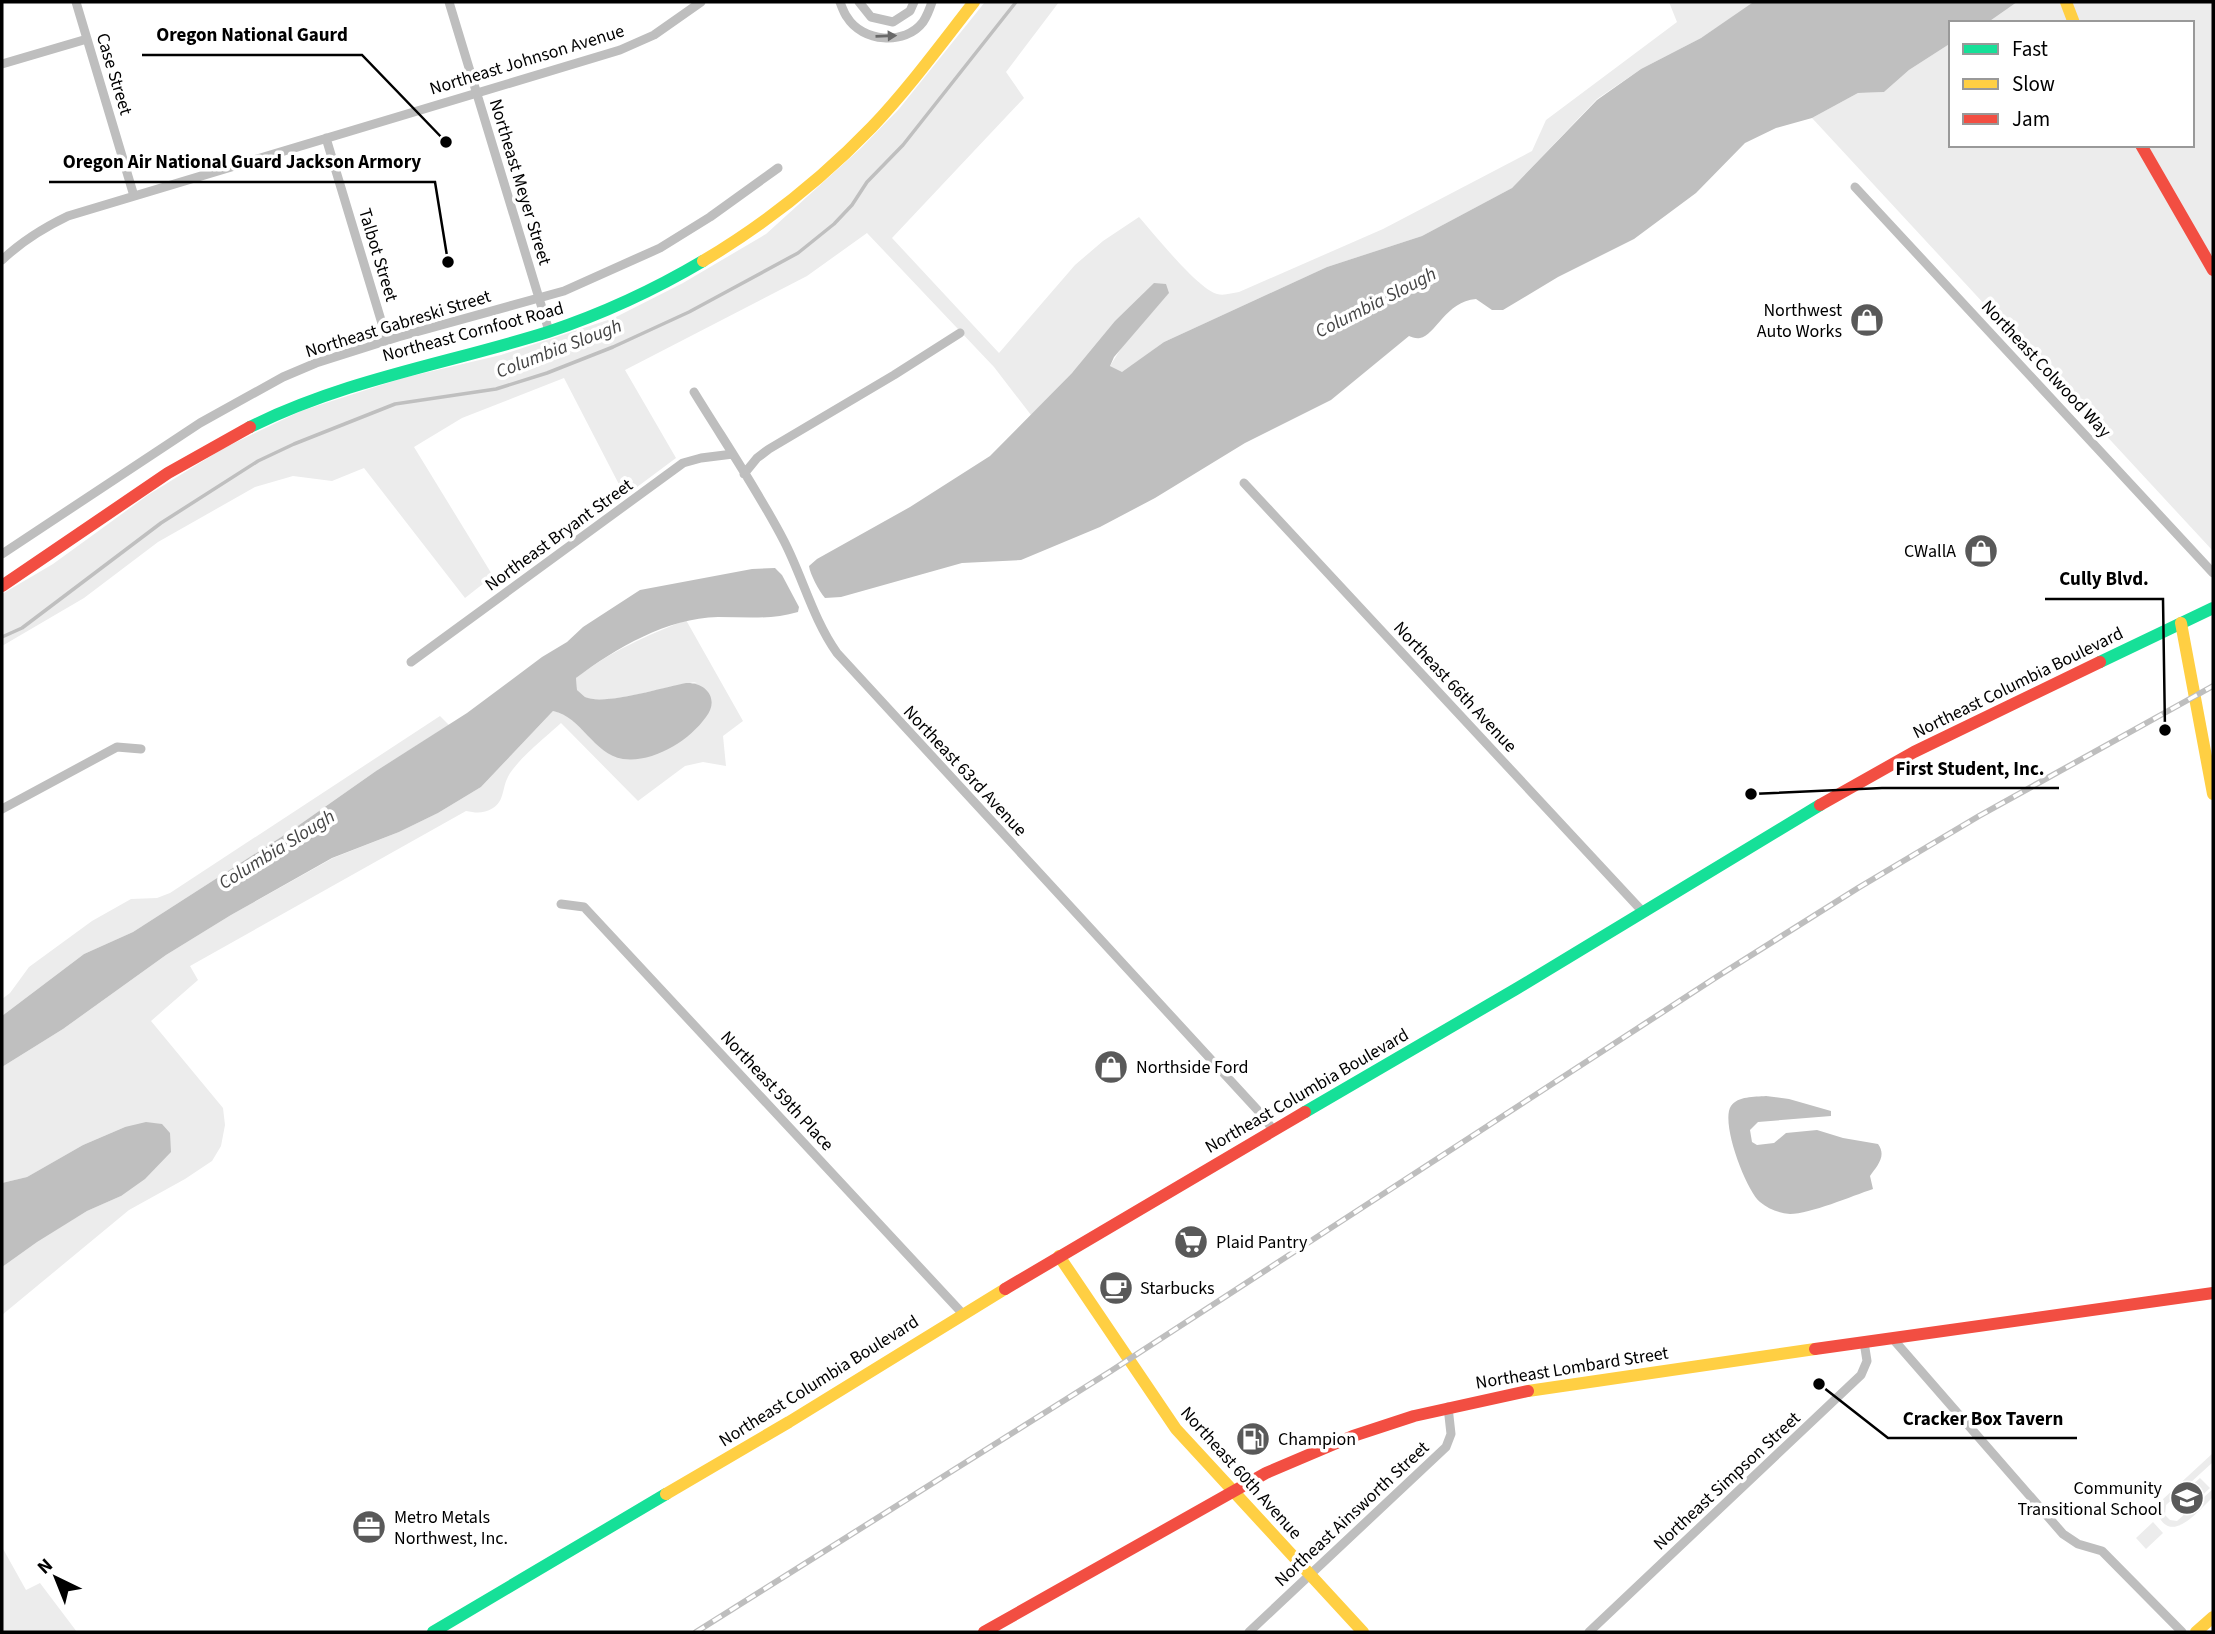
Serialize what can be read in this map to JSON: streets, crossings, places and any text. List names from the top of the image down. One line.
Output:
{"streets":{"main road":["Northeast Cornfoot Road","Northeast Columbia Boulevard","Northeast Lombard Street","Northeast 60th Avenue"],"street":["Northeast Johnson Avenue","Case Street","Northeast Meyer Street","Talbot Street","Northeast Gabreski Street","Northeast Colwood Way","Northeast Bryant Street","Northeast 66th Avenue","Northeast 63rd Avenue","Northeast 59th Place","Northeast Simpson Street","Northeast Ainsworth Street"]},"crossings":[["Northeast Johnson Avenue","Case Street"],["Northeast Johnson Avenue","Northeast Meyer Street"],["Northeast Johnson Avenue","Talbot Street"],["Northeast Meyer Street","Northeast Gabreski Street"],["Northeast Meyer Street","Northeast Cornfoot Road"],["Talbot Street","Northeast Gabreski Street"],["Northeast Bryant Street","Northeast 63rd Avenue"],["Northeast Columbia Boulevard","Northeast 66th Avenue"],["Northeast Columbia Boulevard","Northeast 63rd Avenue"],["Northeast Columbia Boulevard","Northeast 59th Place"],["Northeast Columbia Boulevard","Northeast 60th Avenue"],["Northeast Lombard Street","Northeast 60th Avenue"],["Northeast Lombard Street","Northeast Simpson Street"],["Northeast Lombard Street","Northeast Ainsworth Street"],["Northeast 60th Avenue","Northeast Ainsworth Street"]],"water":["Columbia Slough"],"places":{"other":["Oregon National Gaurd","Oregon Air National Guard Jackson Armory","Cully Blvd.","First Student, Inc.","Cracker Box Tavern"],"shop":["Northwest Auto Works","CWallA","Northside Ford"],"supermarket":["Plaid Pantry"],"cafe":["Starbucks"],"fuel station":["Champion"],"school or university":["Community Transitional School"],"office":["Metro Metals Northwest, Inc."]},"legend":["Fast","Slow","Jam"],"north":"top left"}
